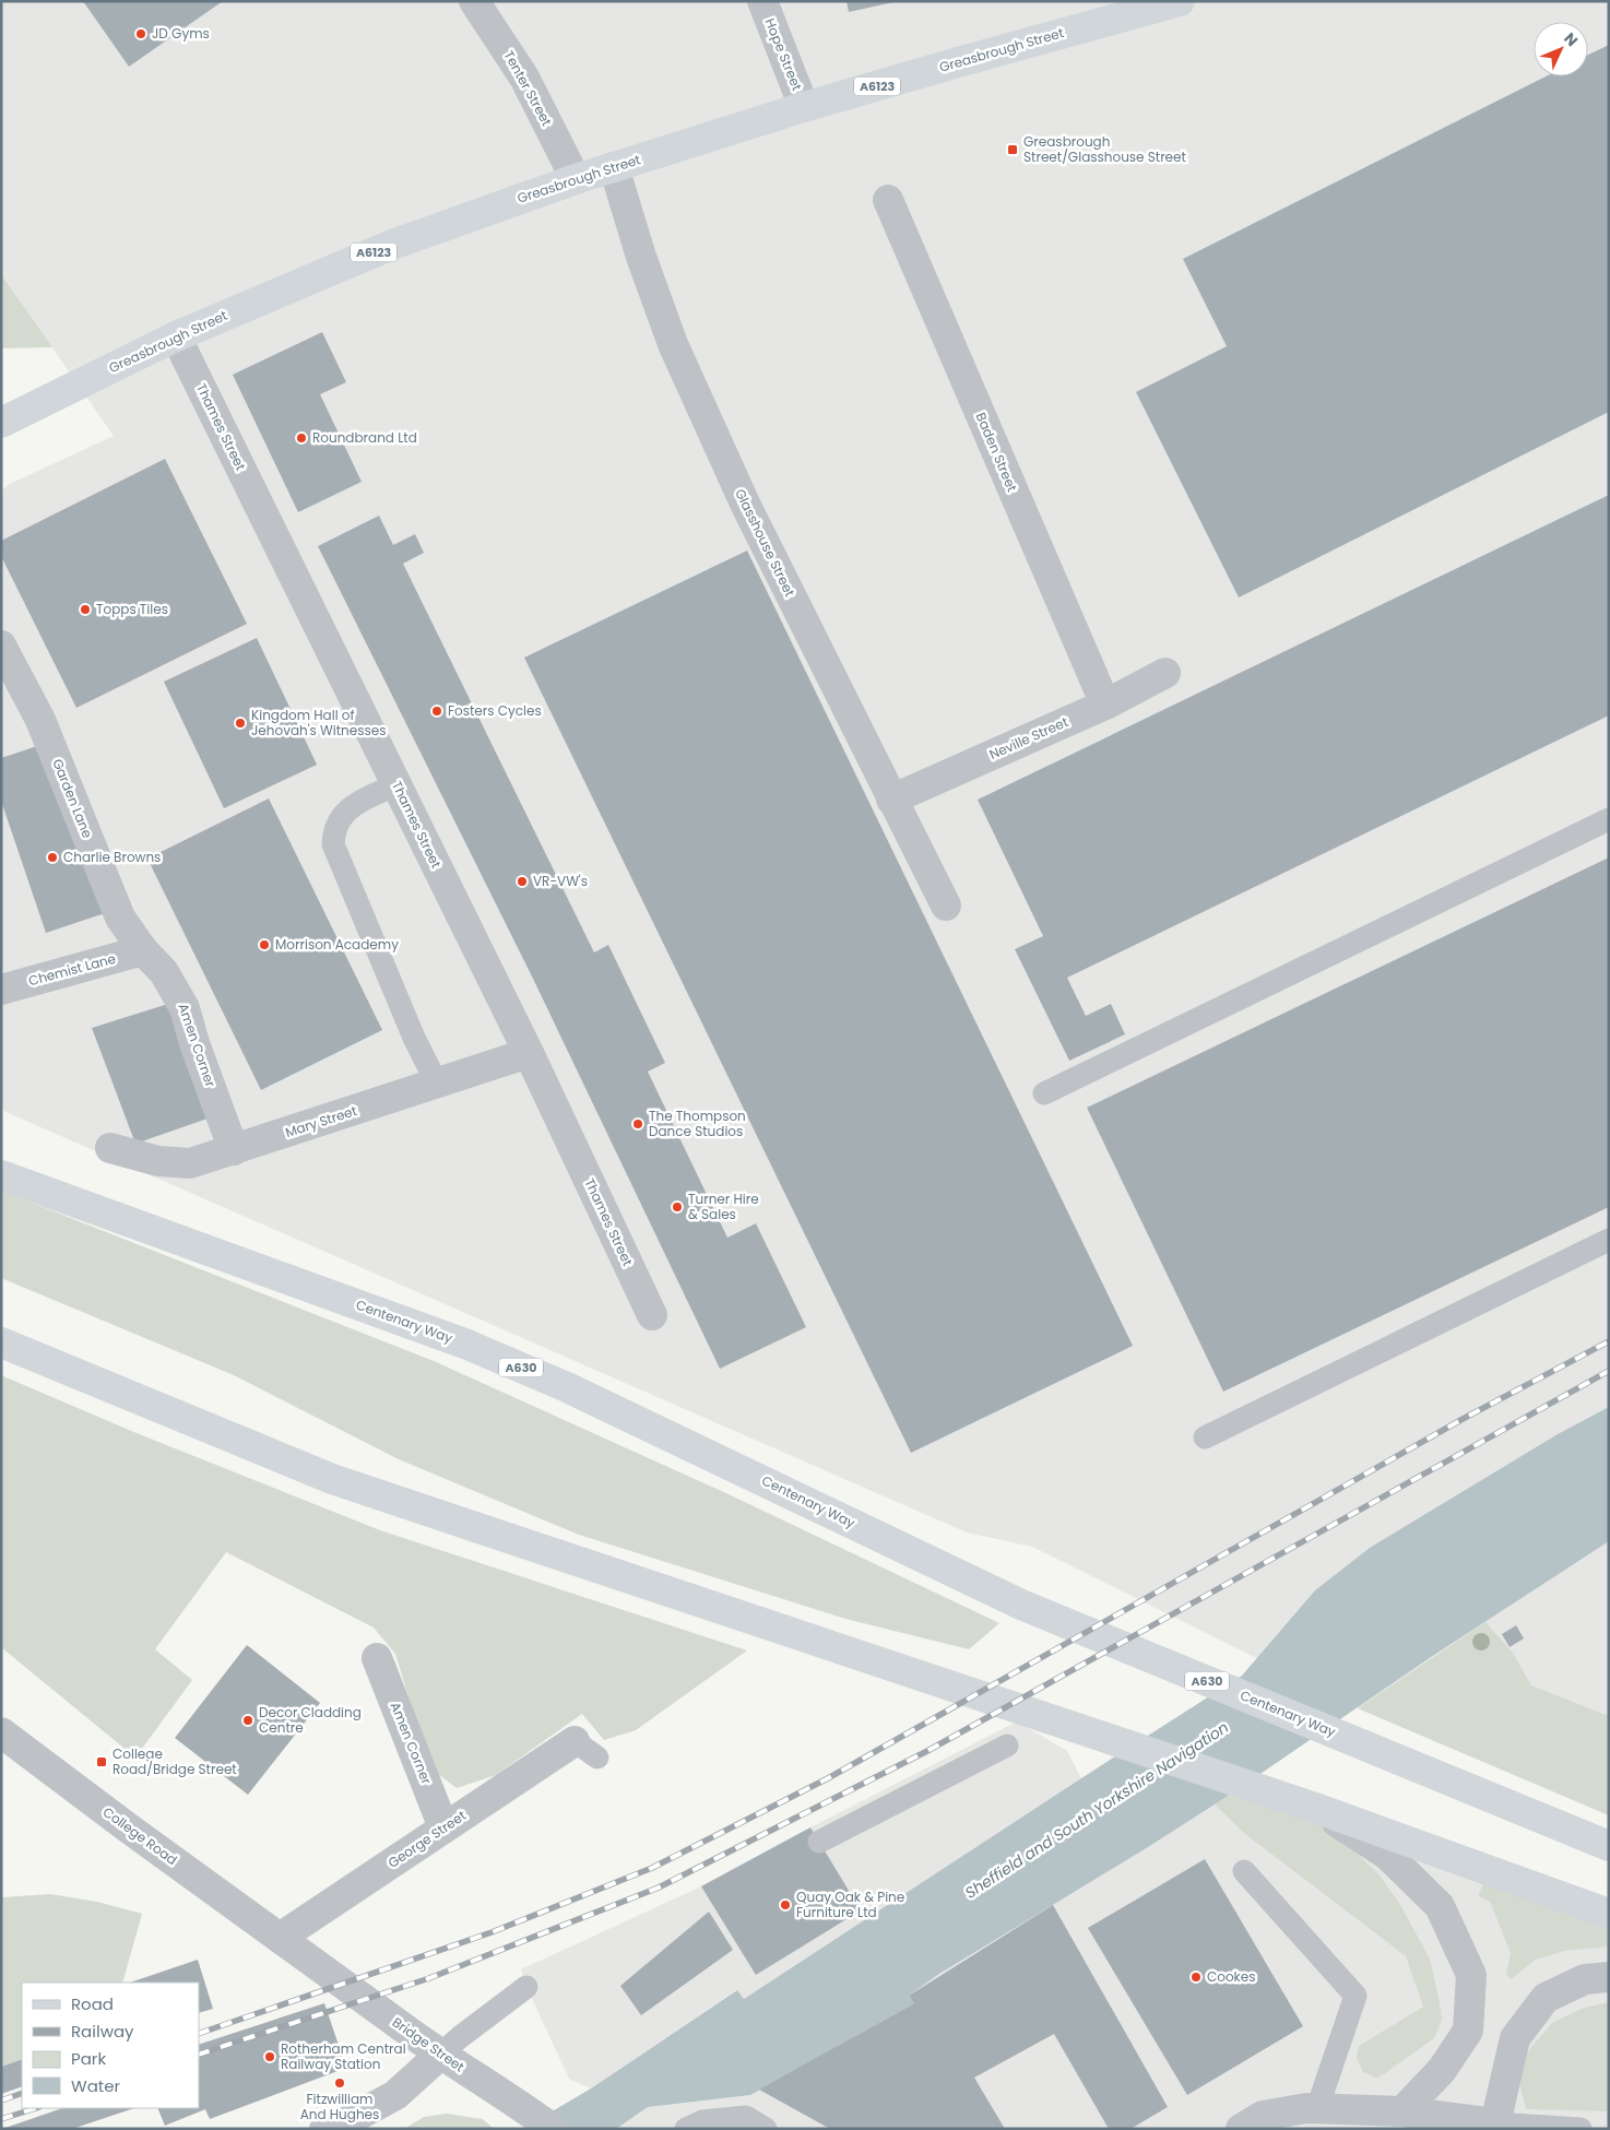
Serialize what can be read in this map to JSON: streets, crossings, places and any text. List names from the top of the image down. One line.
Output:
{"streets":{"main road":["Greasbrough Street","A6123","Centenary Way","A630"],"street":["Hope Street","Tenter Street","Thames Street","Baden Street","Glasshouse Street","Neville Street","Garden Lane","Chemist Lane","Amen Corner","Mary Street","College Road","George Street","Bridge Street"]},"crossings":[["Greasbrough Street","Hope Street"],["Greasbrough Street","Tenter Street"],["Greasbrough Street","Thames Street"],["Greasbrough Street","Glasshouse Street"],["Thames Street","Mary Street"],["Baden Street","Neville Street"],["Glasshouse Street","Neville Street"],["Garden Lane","Chemist Lane"],["Garden Lane","Amen Corner"],["Chemist Lane","Amen Corner"],["Amen Corner","Mary Street"],["Amen Corner","George Street"],["College Road","George Street"],["College Road","Bridge Street"],["George Street","Bridge Street"]],"water":["Sheffield and South Yorkshire Navigation"],"places":{"other":["JD Gyms","Roundbrand Ltd","Topps Tiles","Fosters Cycles","Kingdom Hall of Jehovah's Witnesses","Charlie Browns","VR-VW's","Morrison Academy","The Thompson Dance Studios","Turner Hire & Sales","Decor Cladding Centre","Quay Oak & Pine Furniture Ltd","Cookes","Rotherham Central Railway Station","Fitzwilliam And Hughes"],"transit":["Greasbrough Street/Glasshouse Street","College Road/Bridge Street"]},"legend":["Road","Railway","Park","Water"],"north":"top right"}
